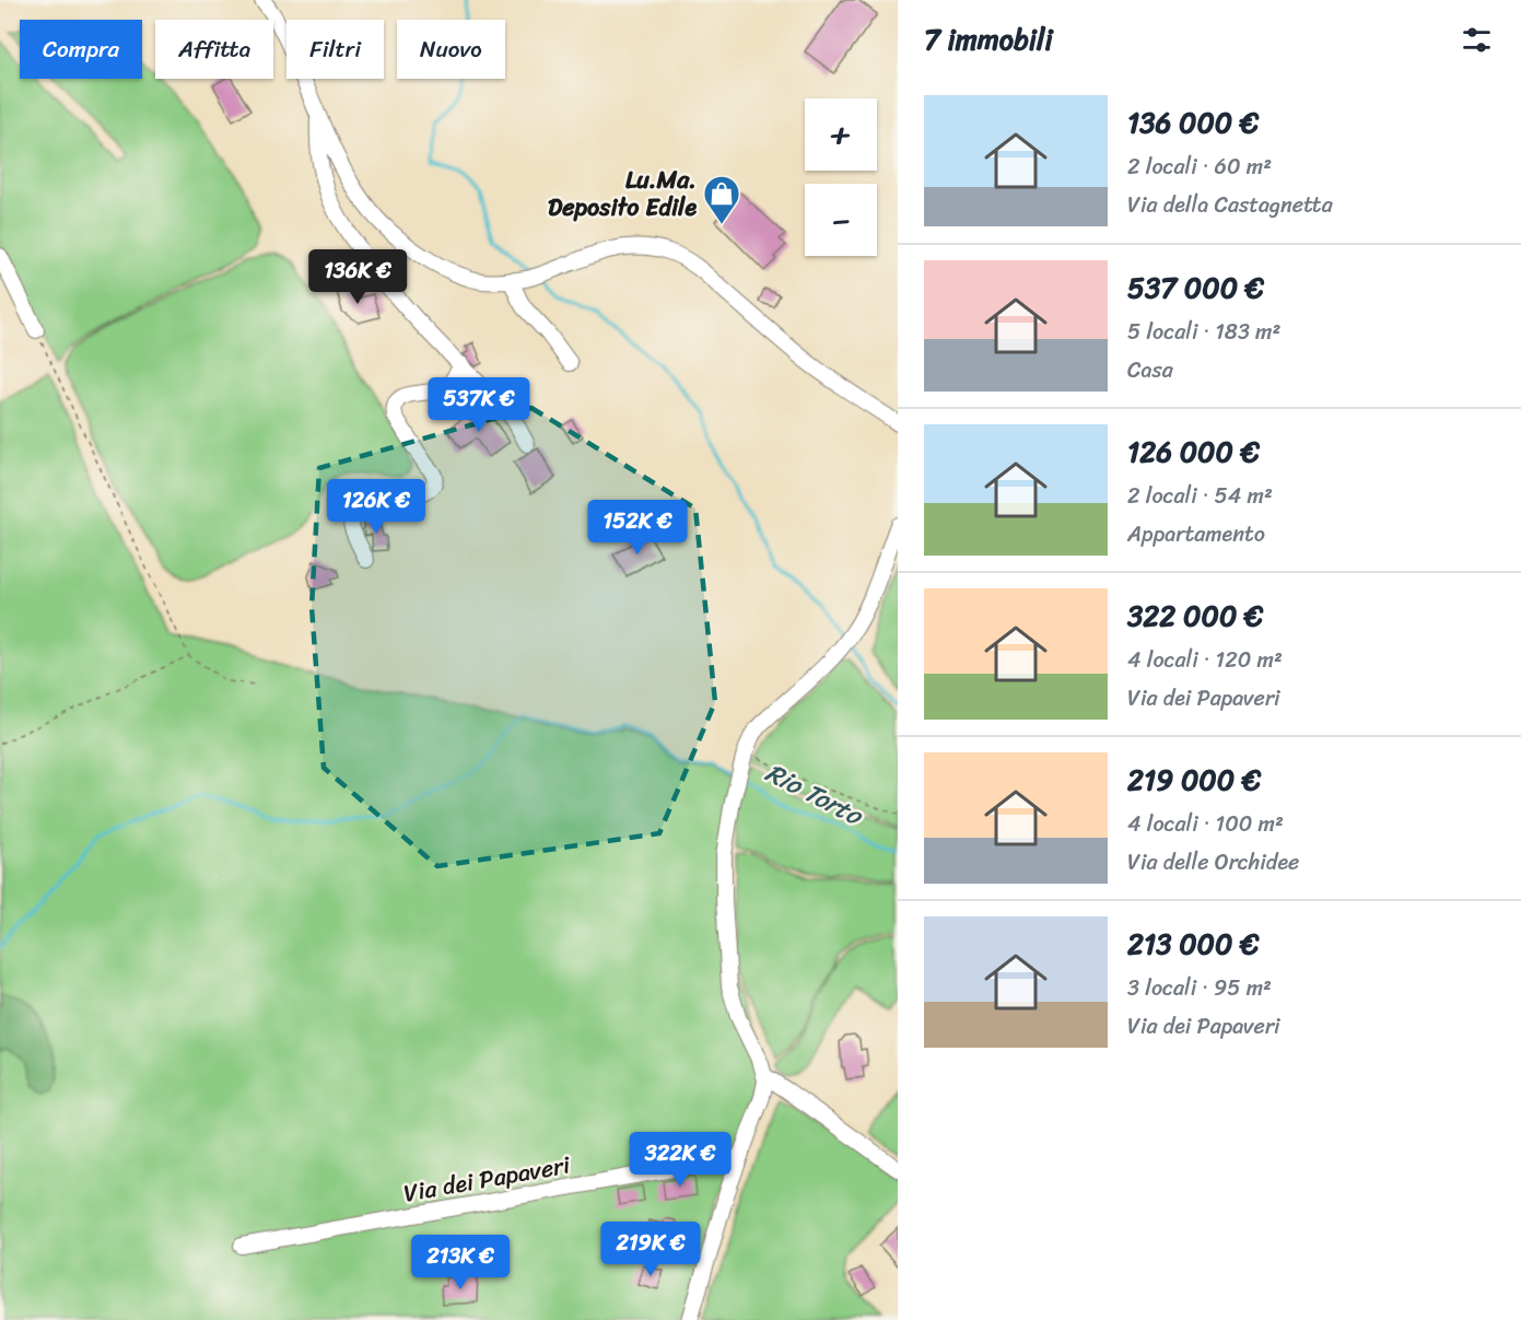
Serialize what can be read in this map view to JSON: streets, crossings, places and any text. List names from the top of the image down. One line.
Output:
{"streets":{"street":["Via dei Papaveri"]},"water":["Rio Torto"],"places":{"shop":["Lu.Ma. Deposito Edile"]},"page":{"heading":"7 immobili","chip":["Compra","Affitta","Filtri","Nuovo"],"list":[{"name":"136 000 €","note":"2 locali · 60 m² · Via della Castagnetta"},{"name":"537 000 €","note":"5 locali · 183 m² · Casa"},{"name":"126 000 €","note":"2 locali · 54 m² · Appartamento"},{"name":"322 000 €","note":"4 locali · 120 m² · Via dei Papaveri"},{"name":"219 000 €","note":"4 locali · 100 m² · Via delle Orchidee"},{"name":"213 000 €","note":"3 locali · 95 m² · Via dei Papaveri"}],"map_buttons":["+","−"],"price":["136K €","537K €","126K €","152K €","322K €","219K €","213K €"]}}
